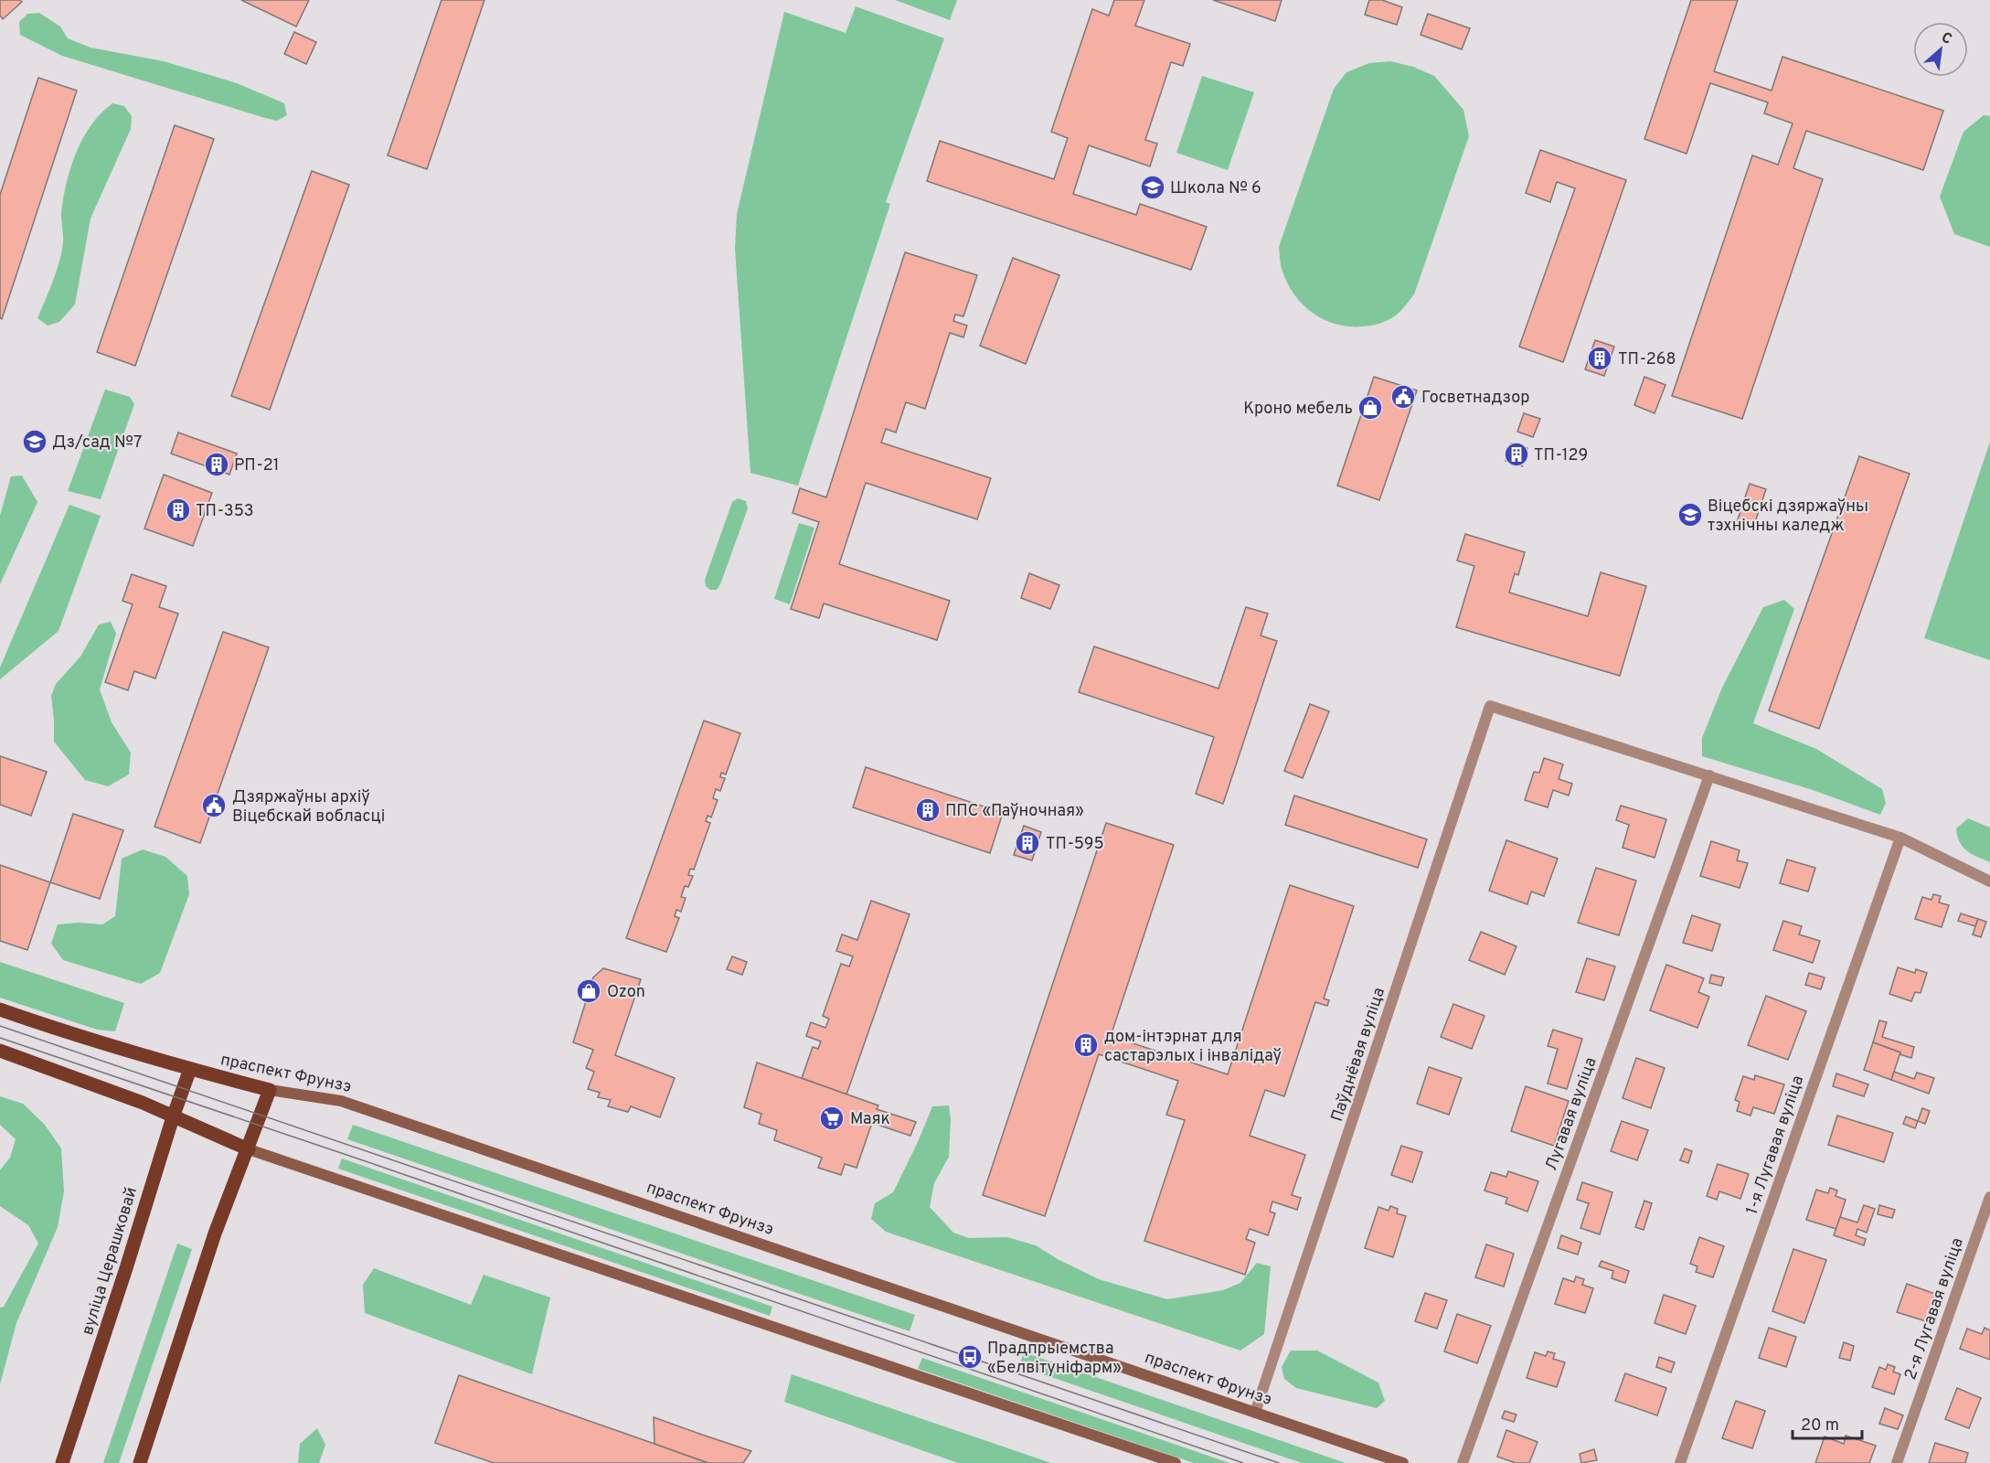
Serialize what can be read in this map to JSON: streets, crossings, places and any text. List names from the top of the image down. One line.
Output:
{"streets":{"main road":["праспект Фрунзэ","вуліца Церашковай"],"street":["Паўднёвая вуліца","Лугавая вуліца","1-я Лугавая вуліца","2-я Лугавая вуліца"]},"crossings":[["Паўднёвая вуліца","праспект Фрунзэ"],["Паўднёвая вуліца","Лугавая вуліца"],["праспект Фрунзэ","вуліца Церашковай"]],"places":{"school or university":["Школа № 6","Дз/сад №7","Віцебскі дзяржаўны тэхнічны каледж"],"building":["ТП-268","ТП-129","РП-21","ТП-353","ППС «Паўночная»","ТП-595","дом-інтэрнат для састарэлых і інвалідаў"],"public building":["Госветнадзор","Дзяржаўны архіў Віцебскай вобласці"],"shop":["Кроно мебель","Ozon"],"supermarket":["Маяк"],"bus stop":["Прадпрыемства «Белвітуніфарм»"]},"scale_bar":"20 m","north":"top right"}
